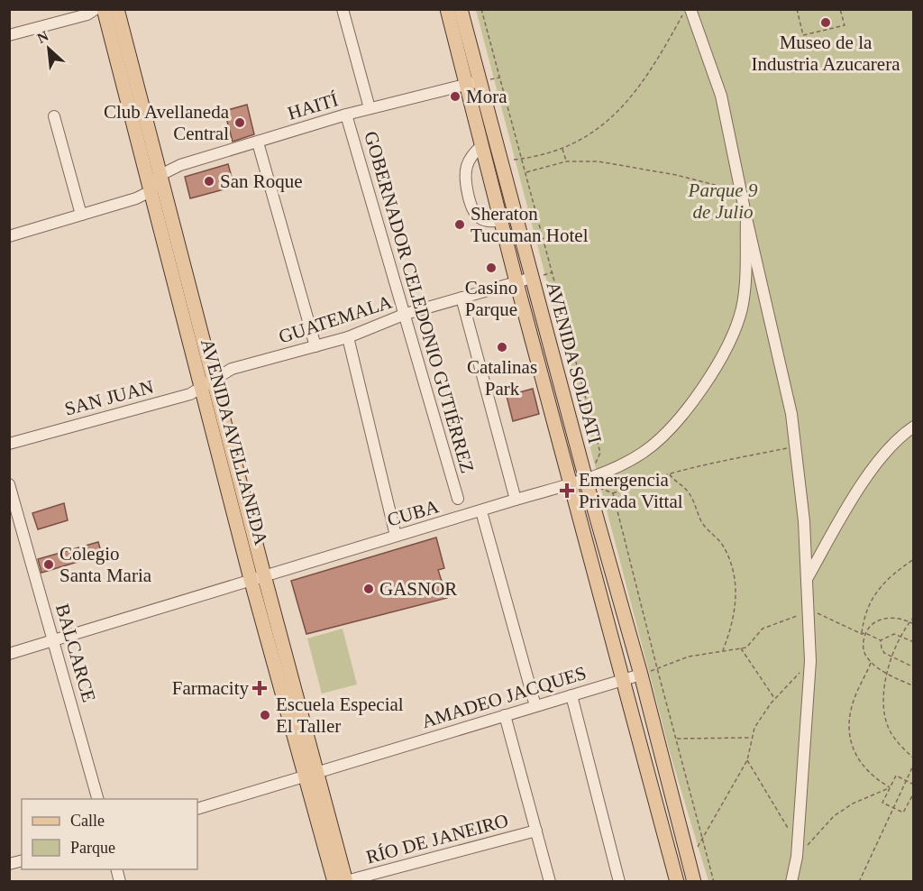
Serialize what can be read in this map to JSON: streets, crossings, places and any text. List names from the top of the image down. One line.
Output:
{"streets":{"main road":["AVENIDA SOLDATI","AVENIDA AVELLANEDA"],"street":["HAITÍ","GOBERNADOR CELEDONIO GUTIÉRREZ","GUATEMALA","SAN JUAN","CUBA","BALCARCE","AMADEO JACQUES","RÍO DE JANEIRO"]},"crossings":[["HAITÍ","GOBERNADOR CELEDONIO GUTIÉRREZ"],["HAITÍ","AVENIDA SOLDATI"],["HAITÍ","AVENIDA AVELLANEDA"],["GOBERNADOR CELEDONIO GUTIÉRREZ","GUATEMALA"],["GUATEMALA","AVENIDA SOLDATI"],["GUATEMALA","SAN JUAN"],["GUATEMALA","AVENIDA AVELLANEDA"],["AVENIDA SOLDATI","CUBA"],["AVENIDA SOLDATI","AMADEO JACQUES"],["SAN JUAN","AVENIDA AVELLANEDA"],["AVENIDA AVELLANEDA","CUBA"],["AVENIDA AVELLANEDA","AMADEO JACQUES"],["AVENIDA AVELLANEDA","RÍO DE JANEIRO"],["CUBA","BALCARCE"]],"parks":["Parque 9 de Julio"],"places":{"other":["Museo de la Industria Azucarera","Mora","Club Avellaneda Central","San Roque","Sheraton Tucuman Hotel","Casino Parque","Catalinas Park","Colegio Santa Maria","GASNOR","Escuela Especial El Taller"],"health":["Emergencia Privada Vittal","Farmacity"]},"legend":["Calle","Parque"],"north":"top left"}
